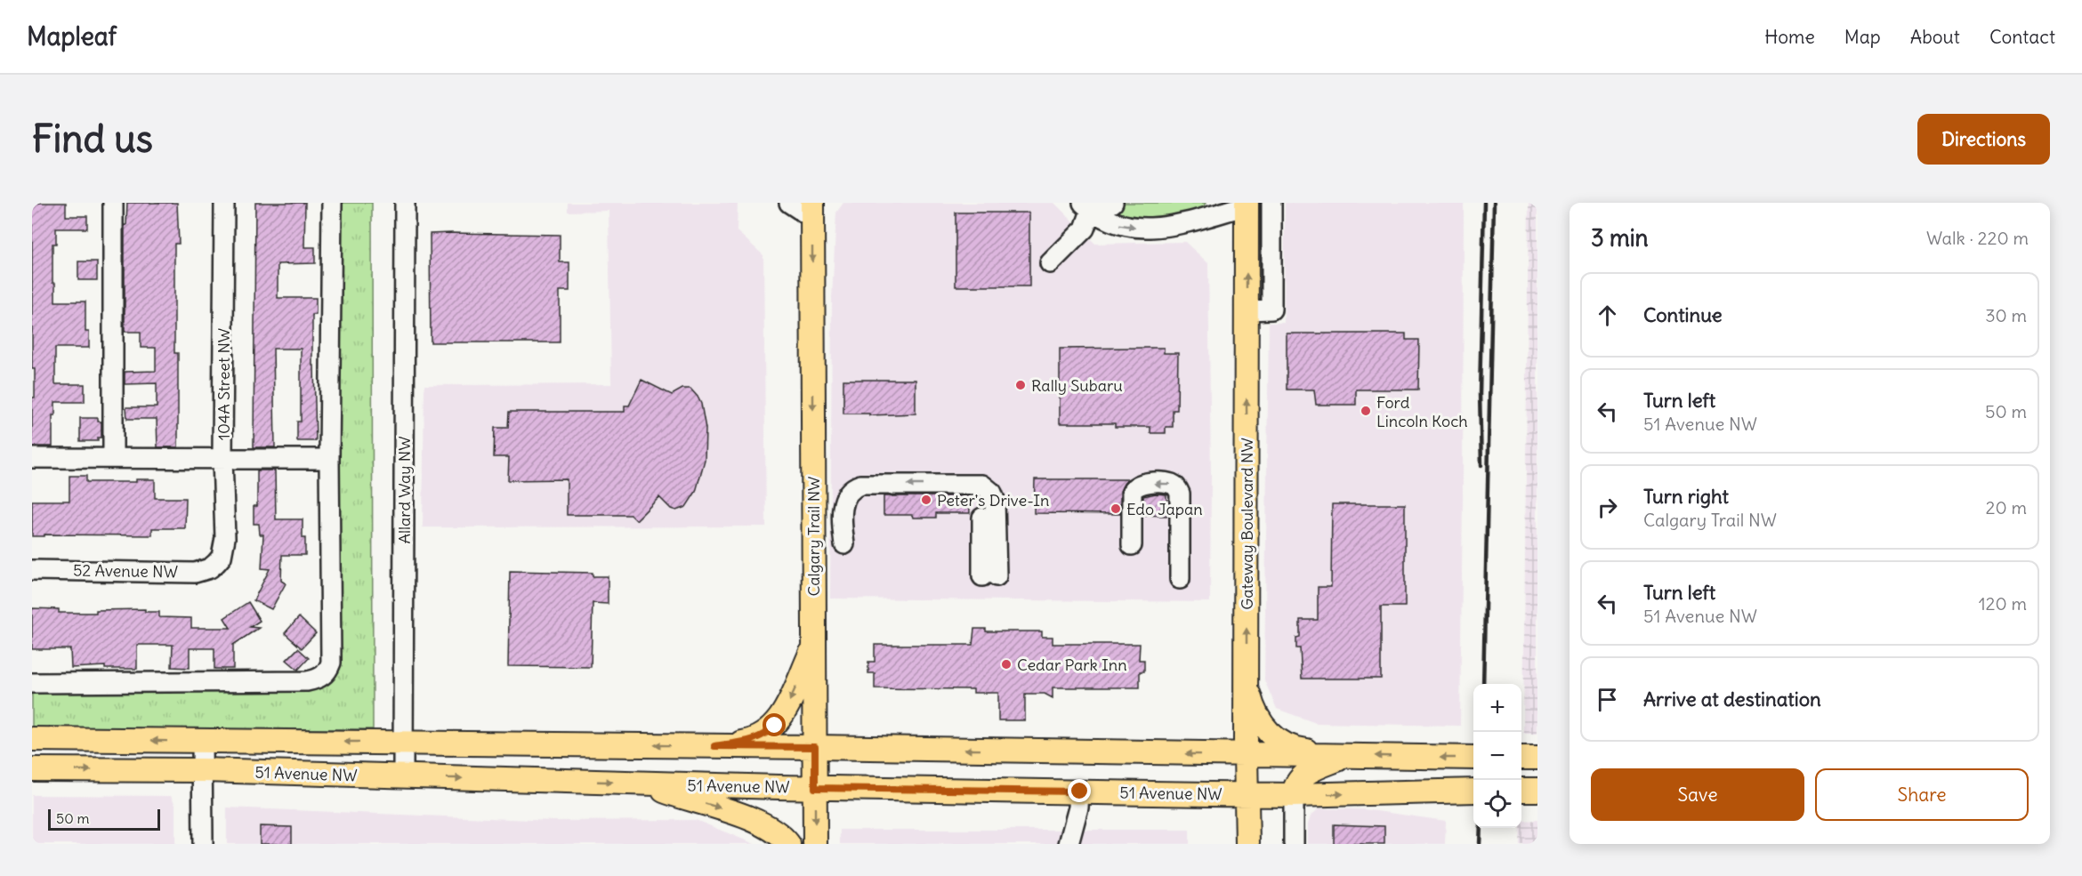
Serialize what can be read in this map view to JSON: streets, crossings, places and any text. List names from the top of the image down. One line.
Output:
{"streets":{"main road":["Gateway Boulevard NW","Calgary Trail NW","51 Avenue NW"],"street":["104A Street NW","Allard Way NW","52 Avenue NW"]},"crossings":[["104A Street NW","52 Avenue NW"],["Allard Way NW","51 Avenue NW"],["Gateway Boulevard NW","51 Avenue NW"],["Calgary Trail NW","51 Avenue NW"]],"one_way":["Gateway Boulevard NW","Calgary Trail NW"],"places":["Rally Subaru","Ford Lincoln Koch","Peter's Drive-In","Edo Japan","Cedar Park Inn"],"scale_bar":"50 m","page":{"header":"Mapleaf","nav":["Home","Map","About","Contact"],"buttons":["Directions",["Save","Share"]],"title":"Find us","heading":["3 min","Walk · 220 m"],"list":[["Continue","30 m"],["Turn left","51 Avenue NW","50 m"],["Turn right","Calgary Trail NW","20 m"],["Turn left","51 Avenue NW","120 m"],"Arrive at destination"],"map_buttons":["+","−"],"scale":"50 m"}}
